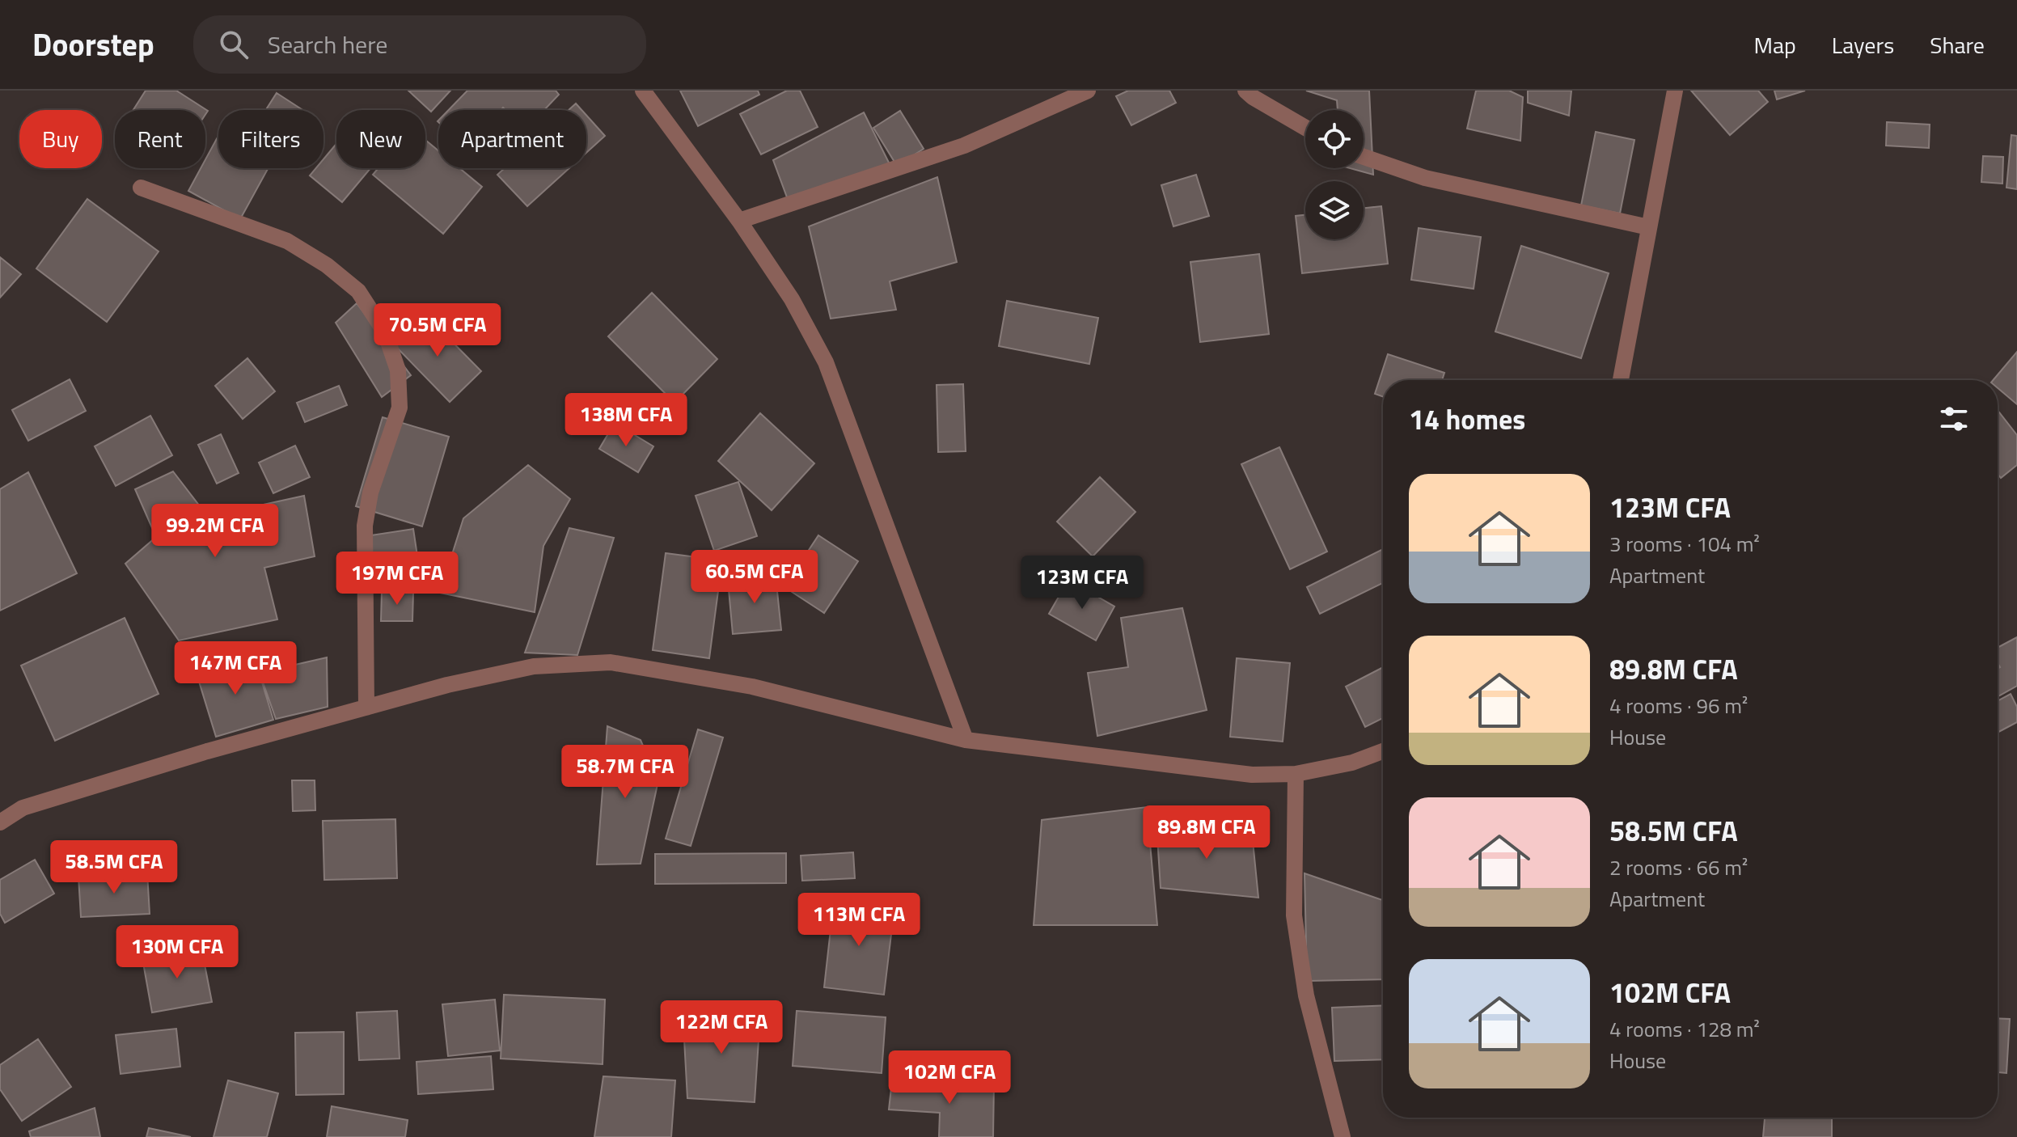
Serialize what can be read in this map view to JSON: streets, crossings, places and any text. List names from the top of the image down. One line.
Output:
{"page":{"header":"Doorstep","search":"Search here","nav":["Map","Layers","Share"],"chip":["Buy","Rent","Filters","New","Apartment"],"price":["70.5M CFA","138M CFA","99.2M CFA","60.5M CFA","197M CFA","123M CFA","147M CFA","58.7M CFA","89.8M CFA","58.5M CFA","113M CFA","130M CFA","122M CFA","102M CFA"],"heading":"14 homes","list":[{"name":"123M CFA","note":"3 rooms · 104 m² · Apartment"},{"name":"89.8M CFA","note":"4 rooms · 96 m² · House"},{"name":"58.5M CFA","note":"2 rooms · 66 m² · Apartment"},{"name":"102M CFA","note":"4 rooms · 128 m² · House"}]}}
